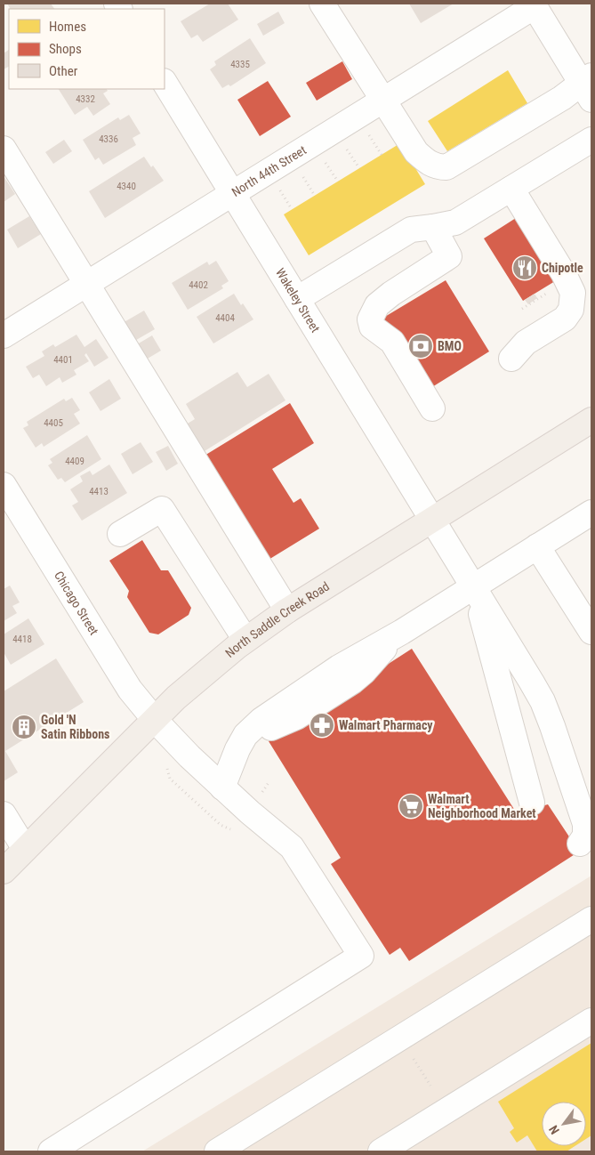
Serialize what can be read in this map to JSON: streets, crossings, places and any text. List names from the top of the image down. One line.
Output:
{"streets":{"main road":["North Saddle Creek Road"],"street":["North 44th Street","Wakeley Street","Chicago Street"]},"crossings":[["North 44th Street","Wakeley Street"],["Wakeley Street","North Saddle Creek Road"],["Chicago Street","North Saddle Creek Road"]],"places":{"restaurant":["Chipotle"],"bank":["BMO"],"pharmacy":["Walmart Pharmacy"],"building":["Gold 'N Satin Ribbons"],"supermarket":["Walmart Neighborhood Market"]},"house_numbers":["4335","4332","4336","4340","4402","4404","4401","4405","4409","4413","4418"],"legend":["Homes","Shops","Other"],"north":"bottom left"}
